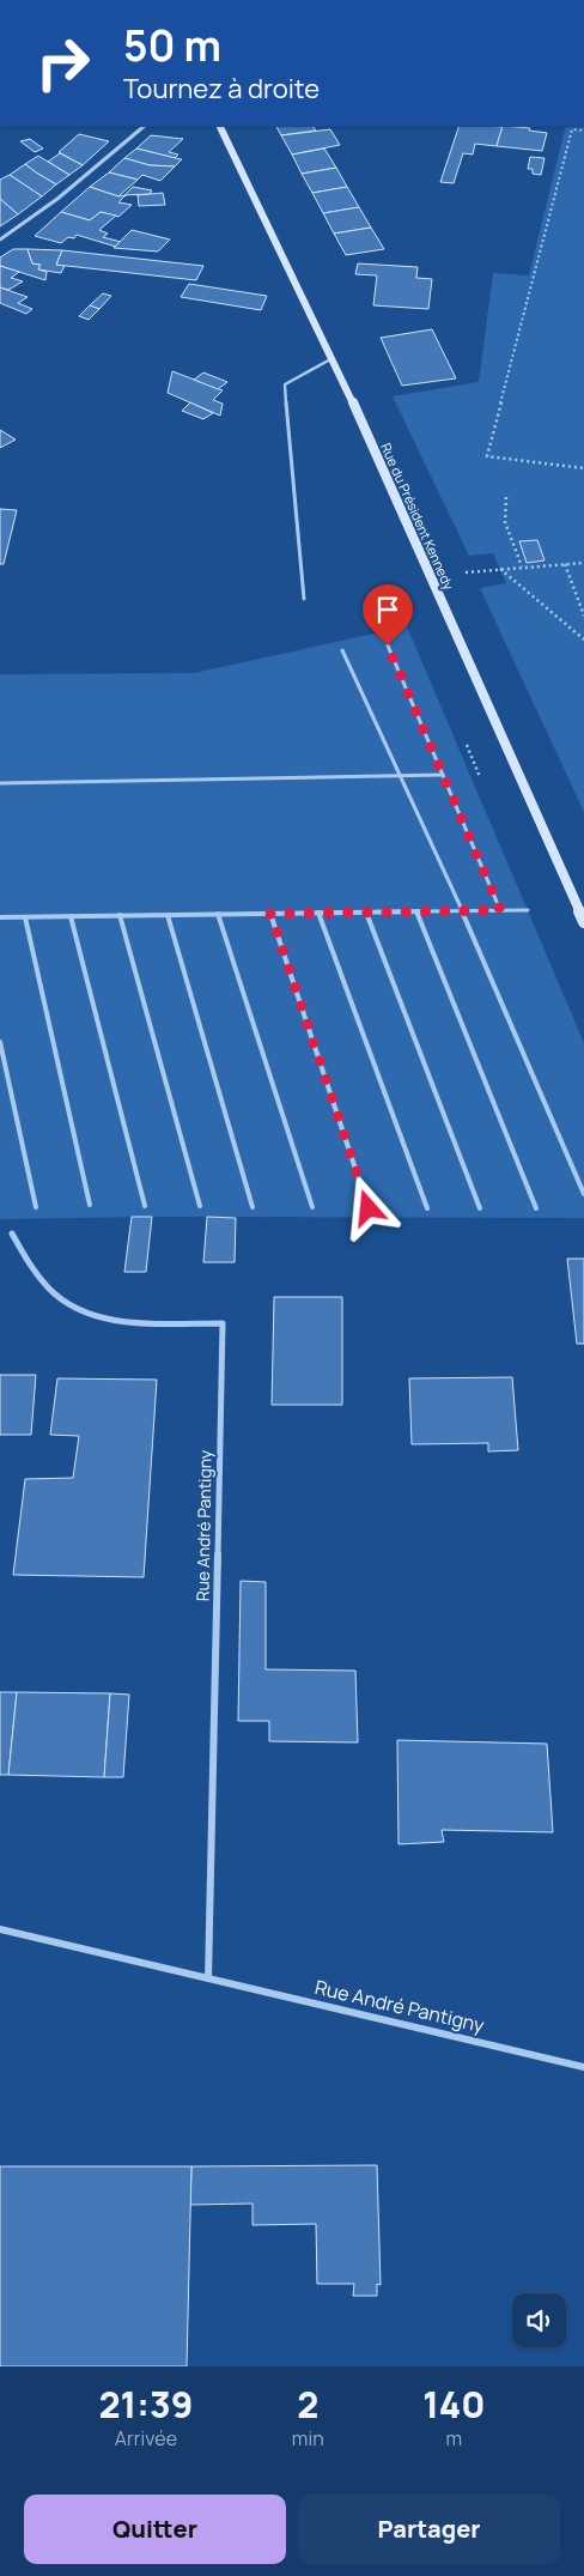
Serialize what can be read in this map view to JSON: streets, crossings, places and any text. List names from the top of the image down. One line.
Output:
{"streets":{"main road":["Rue du Président Kennedy"],"street":["Rue André Pantigny"]},"page":{"turn":["50 m","Tournez à droite"],"eta":["21:39","Arrivée","2","min","140","m"],"buttons":["Quitter","Partager"]}}
